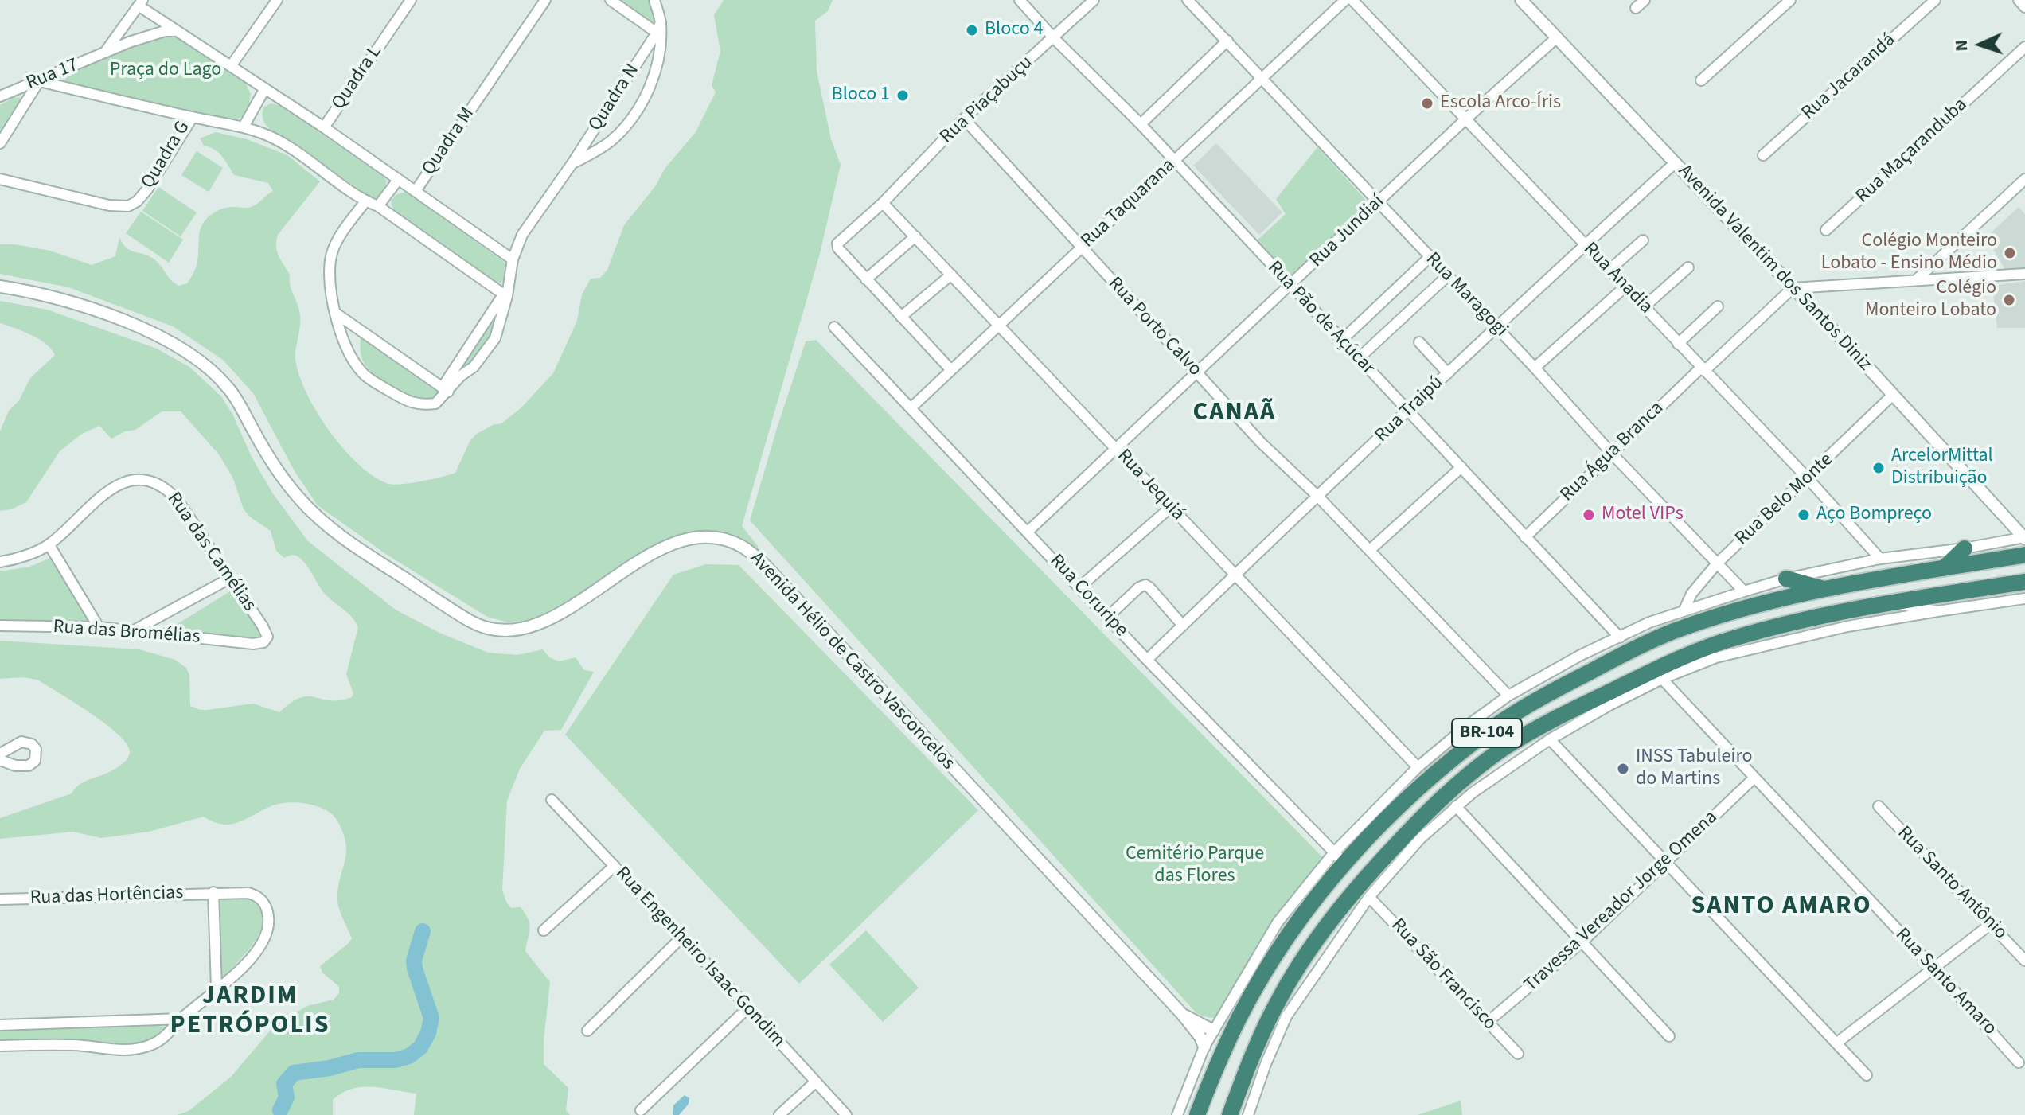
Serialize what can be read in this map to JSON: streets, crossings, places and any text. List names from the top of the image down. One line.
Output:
{"streets":{"highway":["BR-104"],"street":["Rua 17","Rua Jacarandá","Quadra L","Quadra N","Rua Piaçabuçu","Quadra M","Rua Maçaranduba","Quadra G","Rua Taquarana","Rua Jundiaí","Avenida Valentim dos Santos Diniz","Rua Anadia","Rua Maragogi","Rua Pão de Açúcar","Rua Porto Calvo","Rua Traipú","Rua Água Branca","Rua Jequiá","Rua Belo Monte","Rua das Camélias","Rua Coruripe","Rua das Bromélias","Avenida Hélio de Castro Vasconcelos","Rua Santo Antônio","Rua das Hortências","Travessa Vereador Jorge Omena","Rua Engenheiro Isaac Gondim","Rua São Francisco","Rua Santo Amaro"]},"crossings":[["Rua 17","Quadra L"],["Rua 17","Quadra G"],["Quadra L","Quadra M"],["Rua Piaçabuçu","Rua Pão de Açúcar"],["Rua Piaçabuçu","Rua Porto Calvo"],["Rua Piaçabuçu","Rua Jequiá"],["Rua Taquarana","Rua Maragogi"],["Rua Taquarana","Rua Pão de Açúcar"],["Rua Taquarana","Rua Porto Calvo"],["Rua Taquarana","Rua Jequiá"],["Rua Taquarana","Rua Coruripe"],["Rua Jundiaí","Avenida Valentim dos Santos Diniz"],["Rua Jundiaí","Rua Anadia"],["Rua Jundiaí","Rua Maragogi"],["Rua Jundiaí","Rua Pão de Açúcar"],["Rua Jundiaí","Rua Porto Calvo"],["Rua Jundiaí","Rua Jequiá"],["Rua Jundiaí","Rua Coruripe"],["Avenida Valentim dos Santos Diniz","Rua Traipú"],["Avenida Valentim dos Santos Diniz","Rua Água Branca"],["Avenida Valentim dos Santos Diniz","Rua Belo Monte"],["Rua Anadia","Rua Traipú"],["Rua Anadia","Rua Água Branca"],["Rua Anadia","Rua Belo Monte"],["Rua Maragogi","Rua Traipú"],["Rua Maragogi","Rua Água Branca"],["Rua Maragogi","Rua Belo Monte"],["Rua Pão de Açúcar","Rua Traipú"],["Rua Pão de Açúcar","Rua Água Branca"],["Rua Porto Calvo","Rua Traipú"],["Rua Traipú","Rua Jequiá"],["Rua Traipú","Rua Coruripe"],["Rua das Camélias","Rua das Bromélias"],["Rua Coruripe","BR-104"],["Travessa Vereador Jorge Omena","Rua São Francisco"],["Travessa Vereador Jorge Omena","Rua Santo Amaro"]],"districts":["CANAÃ","SANTO AMARO","JARDIM PETRÓPOLIS"],"parks":["Praça do Lago","Cemitério Parque das Flores"],"places":["Bloco 4","Bloco 1","Escola Arco-Íris","Colégio Monteiro Lobato - Ensino Médio","Colégio Monteiro Lobato","ArcelorMittal Distribuição","Motel VIPs","Aço Bompreço","INSS Tabuleiro do Martins"],"north":"left"}
